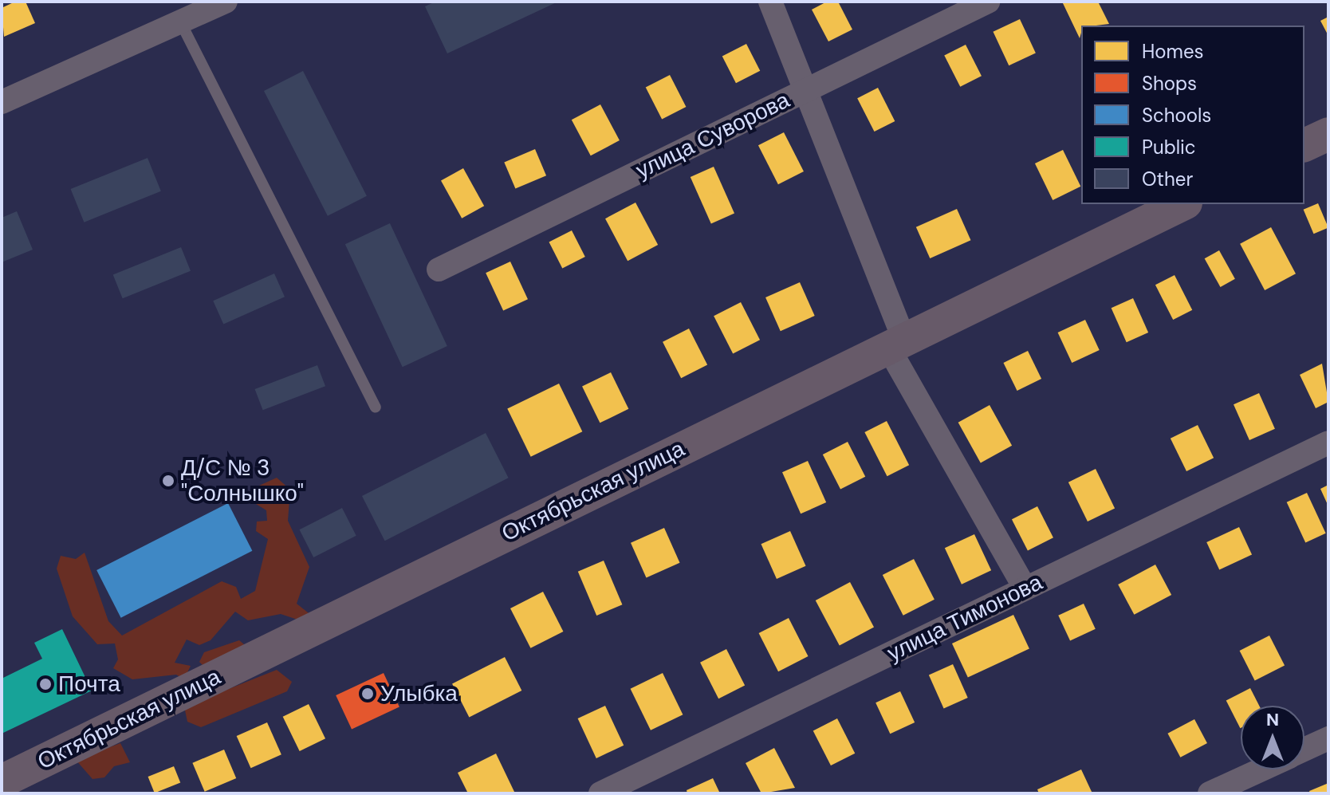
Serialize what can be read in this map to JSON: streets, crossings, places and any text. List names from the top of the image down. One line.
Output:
{"streets":{"street":["улица Суворова","Октябрьская улица","улица Тимонова"]},"places":["Д/С № 3 \"Солнышко\"","Почта","Улыбка"],"legend":["Homes","Shops","Schools","Public","Other"],"north":"top"}
